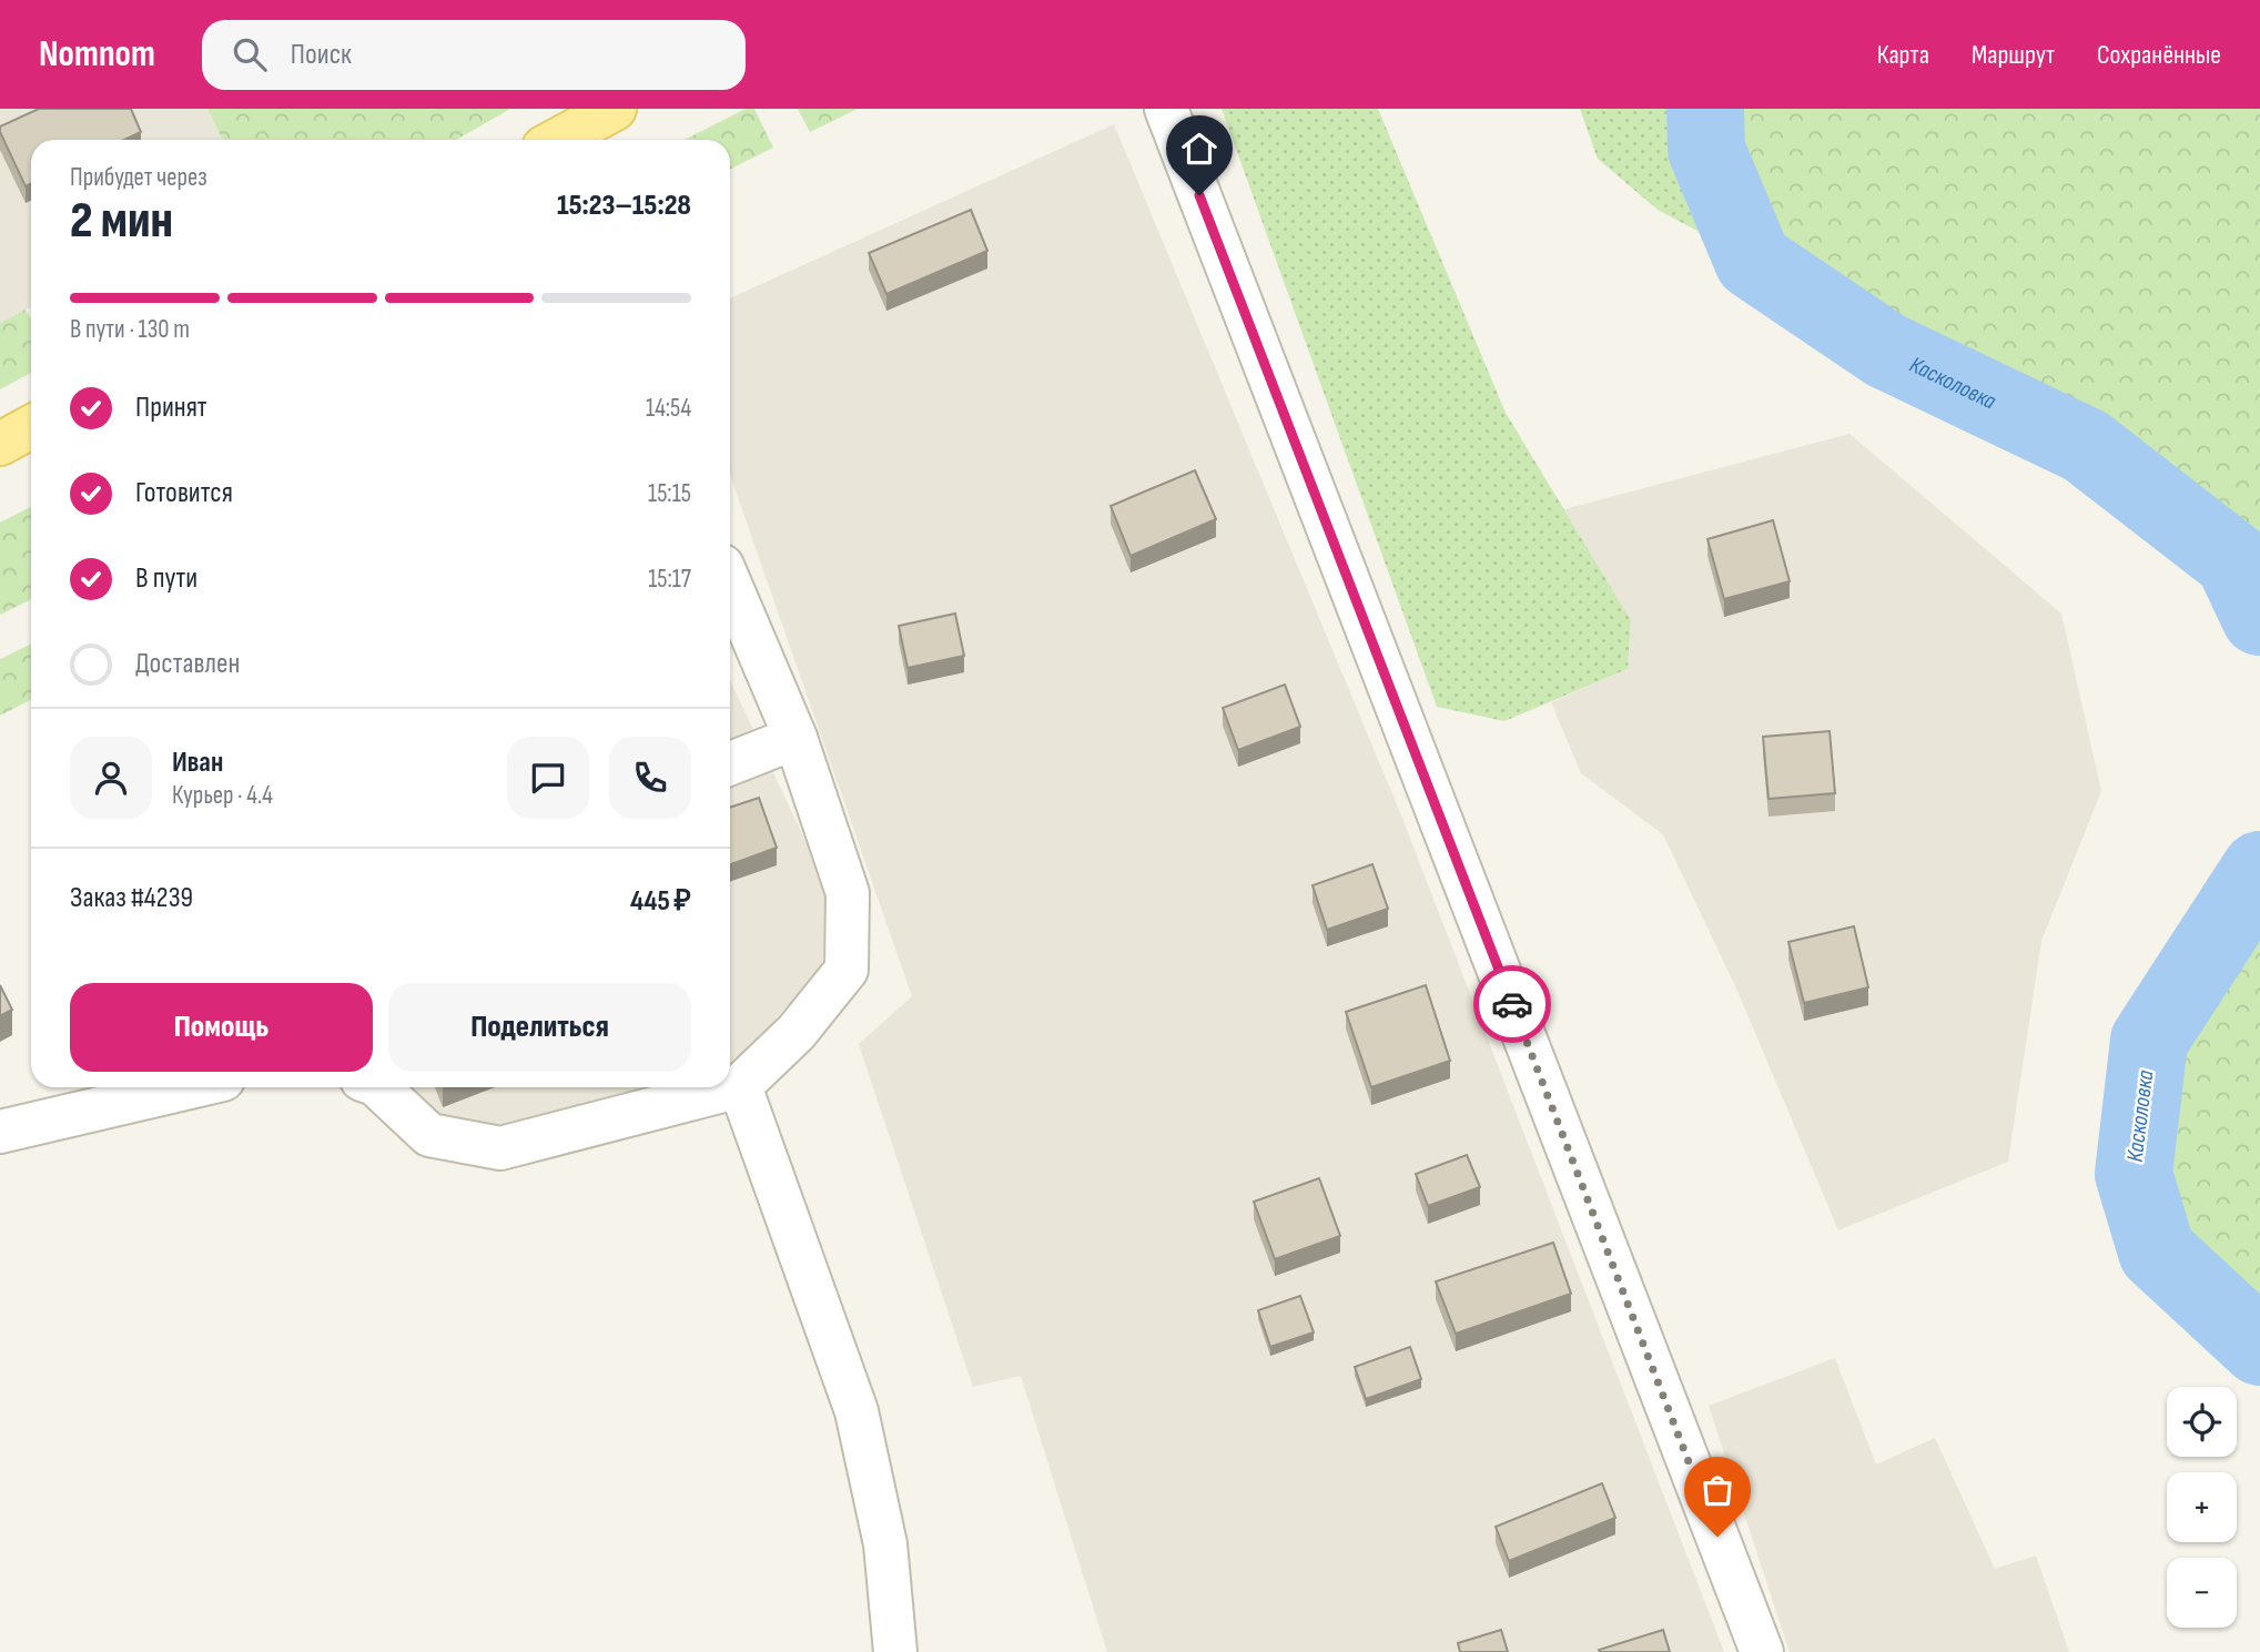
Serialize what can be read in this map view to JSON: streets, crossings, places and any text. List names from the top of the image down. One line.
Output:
{"water":["Касколовка"],"page":{"header":"Nomnom","search":"Поиск","nav":["Карта","Маршрут","Сохранённые"],"heading":["2 мин","Прибудет через","15:23–15:28"],"panel":["Иван","Курьер · 4.4","Заказ #4239","445 ₽"],"bar":"В пути · 130 m","list":[["Принят","14:54"],["Готовится","15:15"],["В пути","15:17"],"Доставлен"],"buttons":["Помощь","Поделиться"],"map_buttons":["+","−"]}}
